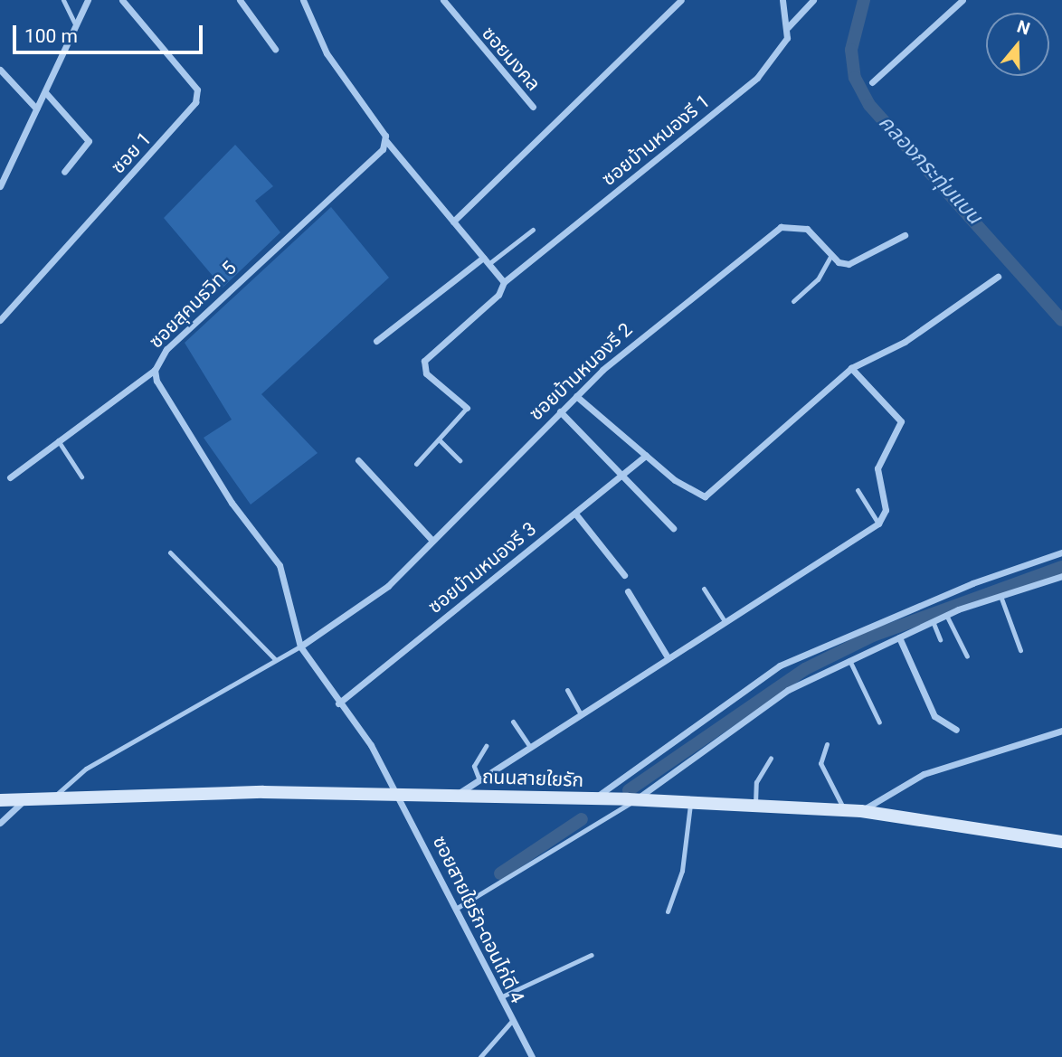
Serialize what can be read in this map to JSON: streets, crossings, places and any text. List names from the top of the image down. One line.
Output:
{"streets":{"street":["ซอยมงคล","ซอยบ้านหนองรี 1","ซอย 1","ซอยสุคนธวิท 5","ซอยบ้านหนองรี 2","ซอยบ้านหนองรี 3","ถนนสายใยรัก","ซอยสายใยรัก-ดอนไก่ดี 4"]},"crossings":[["ซอยสุคนธวิท 5","ซอยบ้านหนองรี 2"],["ซอยสุคนธวิท 5","ซอยบ้านหนองรี 3"],["ซอยสุคนธวิท 5","ถนนสายใยรัก"],["ซอยสุคนธวิท 5","ซอยสายใยรัก-ดอนไก่ดี 4"],["ถนนสายใยรัก","ซอยสายใยรัก-ดอนไก่ดี 4"]],"water":["คลองกระทุ่มแบน"],"scale_bar":"100 m","north":"top"}
